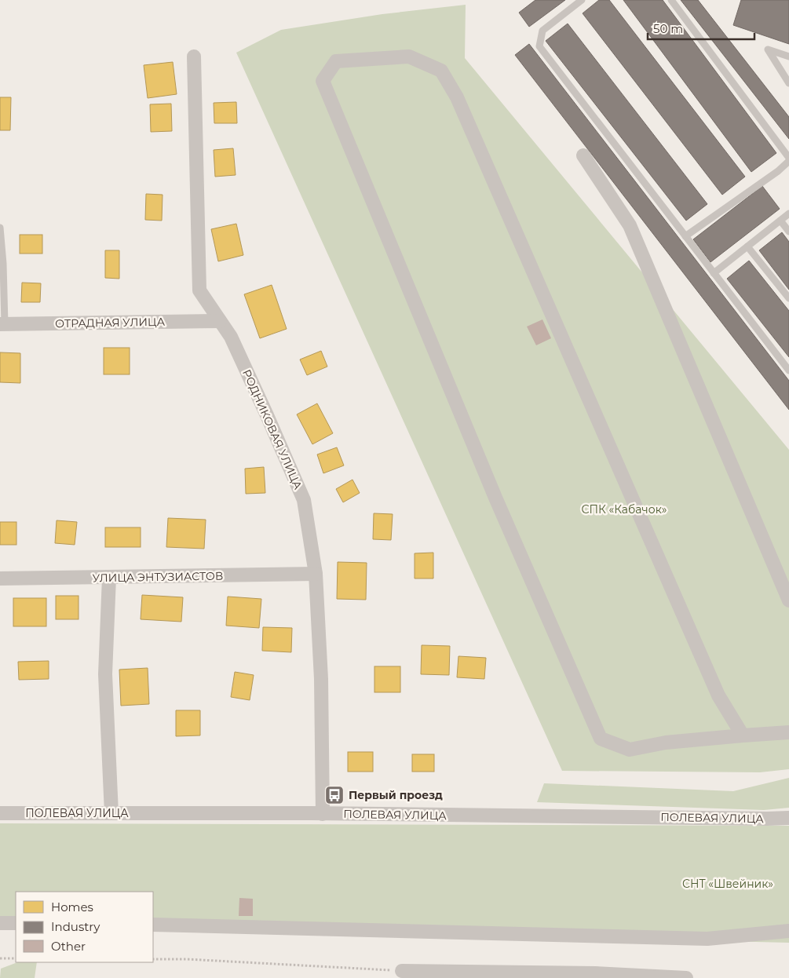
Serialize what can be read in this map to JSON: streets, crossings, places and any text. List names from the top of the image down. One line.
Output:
{"streets":{"street":["ОТРАДНАЯ УЛИЦА","РОДНИКОВАЯ УЛИЦА","УЛИЦА ЭНТУЗИАСТОВ","ПОЛЕВАЯ УЛИЦА"]},"crossings":[["ОТРАДНАЯ УЛИЦА","РОДНИКОВАЯ УЛИЦА"],["РОДНИКОВАЯ УЛИЦА","УЛИЦА ЭНТУЗИАСТОВ"],["РОДНИКОВАЯ УЛИЦА","ПОЛЕВАЯ УЛИЦА"]],"parks":["СПК «Кабачок»","СНТ «Швейник»"],"places":{"bus stop":["Первый проезд"]},"legend":["Homes","Industry","Other"],"scale_bar":"50 m"}
